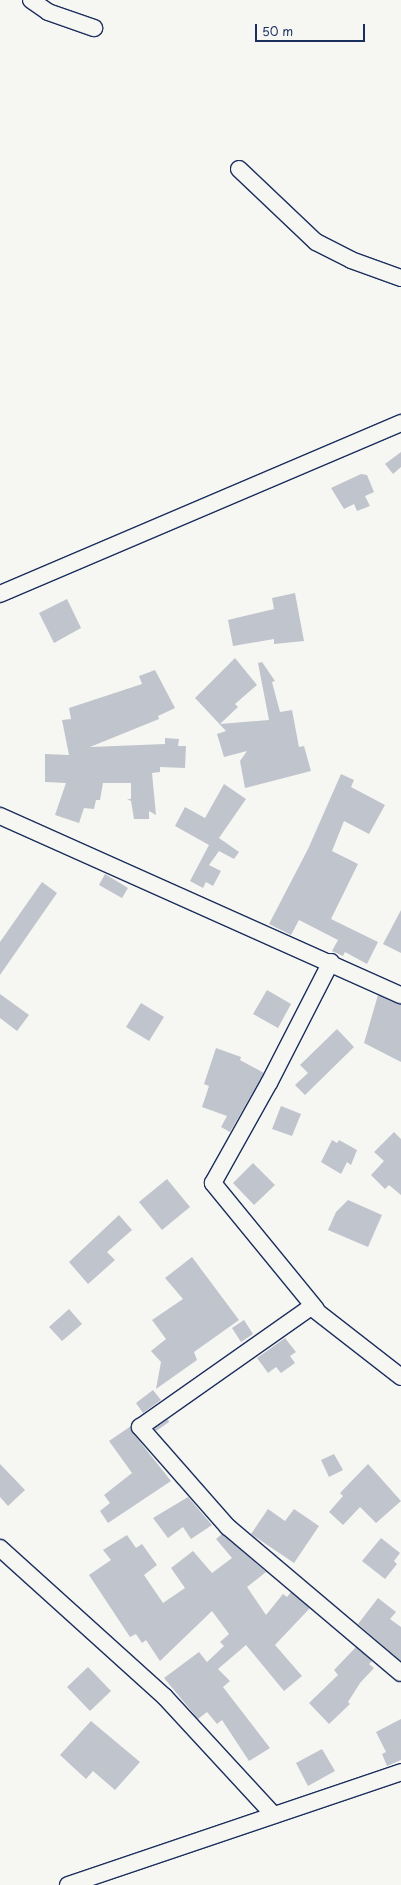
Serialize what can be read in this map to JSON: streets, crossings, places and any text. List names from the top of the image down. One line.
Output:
{"scale_bar":"50 m"}
